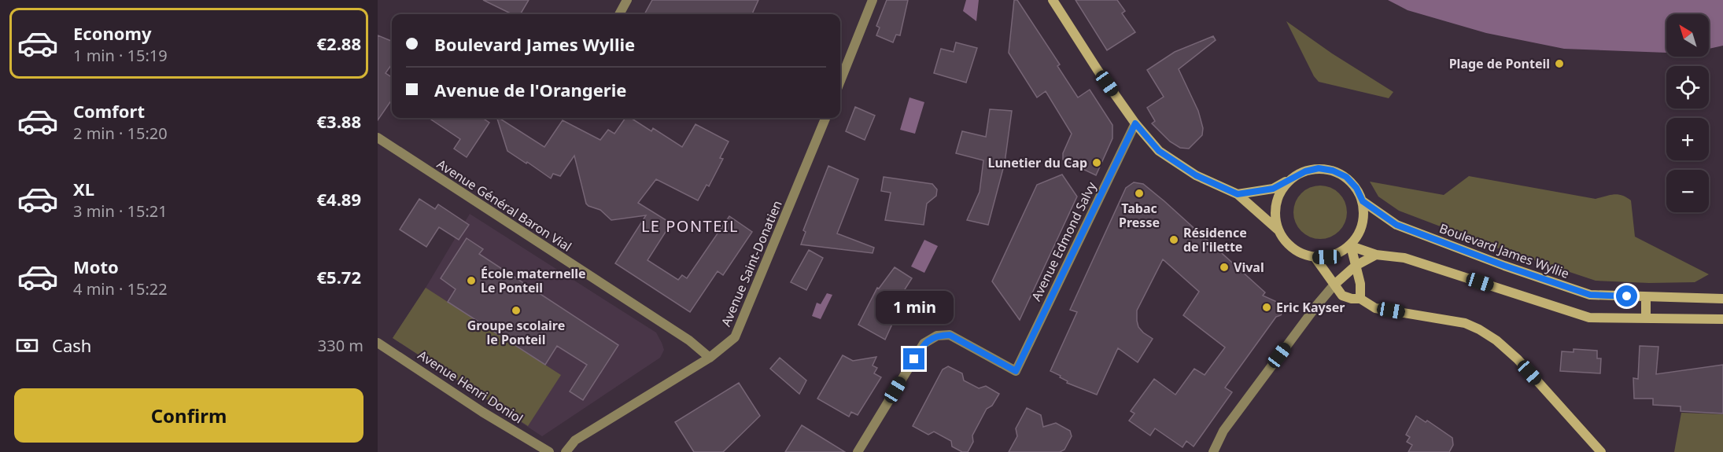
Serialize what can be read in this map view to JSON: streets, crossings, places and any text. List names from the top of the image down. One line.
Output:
{"streets":{"street":["Avenue Général Baron Vial","Avenue Edmond Salvy","Boulevard James Wyllie","Avenue Saint-Donatien","Avenue Henri Doniol"]},"crossings":[["Avenue Général Baron Vial","Avenue Saint-Donatien"]],"districts":["LE PONTEIL"],"places":["Plage de Ponteil","Lunetier du Cap","Tabac Presse","Résidence de l'ilette","Vival","École maternelle Le Ponteil","Eric Kayser","Groupe scolaire le Ponteil"],"north":"top left","page":{"list":[{"name":"Economy","note":"1 min · 15:19","value":"€2.88"},{"name":"Comfort","note":"2 min · 15:20","value":"€3.88"},{"name":"XL","note":"3 min · 15:21","value":"€4.89"},{"name":"Moto","note":"4 min · 15:22","value":"€5.72"}],"map_buttons":["+","−"],"banner":["Boulevard James Wyllie","Avenue de l'Orangerie"],"bubble":"1 min","pay":["Cash","330 m"],"buttons":"Confirm"}}
